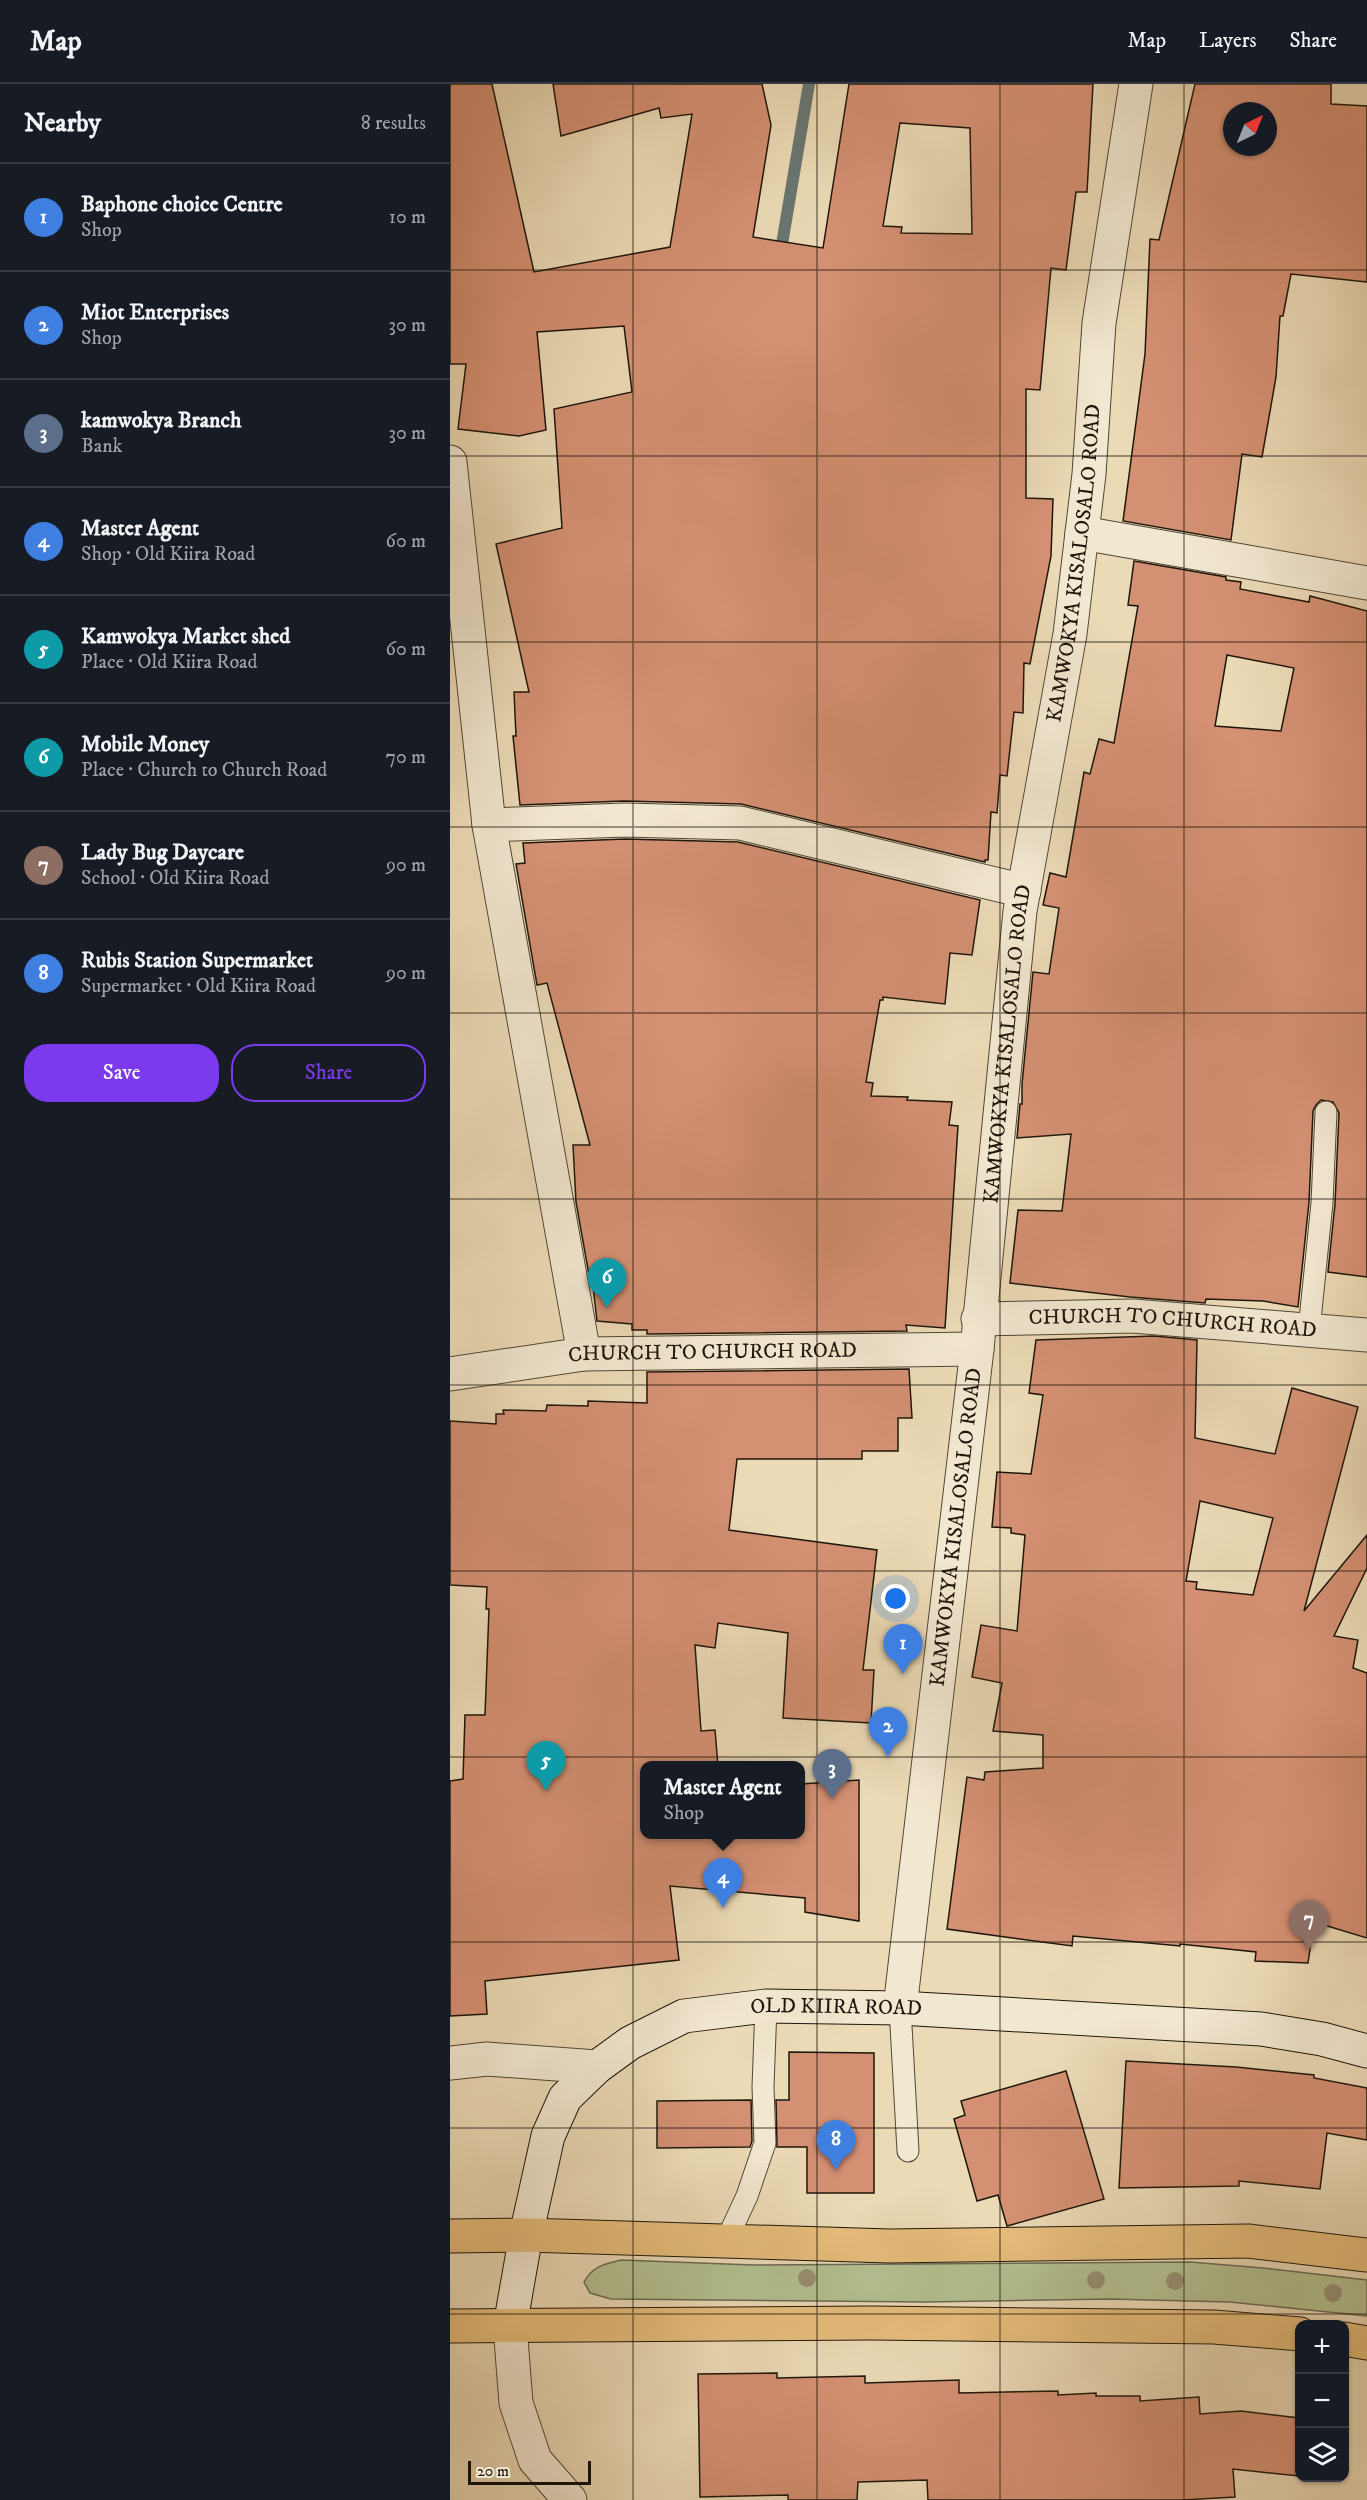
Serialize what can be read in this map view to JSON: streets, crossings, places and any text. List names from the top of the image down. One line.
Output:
{"streets":{"street":["KAMWOKYA KISALOSALO ROAD","CHURCH TO CHURCH ROAD","OLD KIIRA ROAD"]},"crossings":[["KAMWOKYA KISALOSALO ROAD","CHURCH TO CHURCH ROAD"],["KAMWOKYA KISALOSALO ROAD","OLD KIIRA ROAD"]],"scale_bar":"20 m","north":"top right","page":{"header":"Map","nav":["Map","Layers","Share"],"heading":["Nearby","8 results"],"list":[{"mark":"1","name":"Baphone choice Centre","note":"Shop","value":"10 m"},{"mark":"2","name":"Miot Enterprises","note":"Shop","value":"30 m"},{"mark":"3","name":"kamwokya Branch","note":"Bank","value":"30 m"},{"mark":"4","name":"Master Agent","note":"Shop · Old Kiira Road","value":"60 m"},{"mark":"5","name":"Kamwokya Market shed","note":"Place · Old Kiira Road","value":"60 m"},{"mark":"6","name":"Mobile Money","note":"Place · Church to Church Road","value":"70 m"},{"mark":"7","name":"Lady Bug Daycare","note":"School · Old Kiira Road","value":"90 m"},{"mark":"8","name":"Rubis Station Supermarket","note":"Supermarket · Old Kiira Road","value":"90 m"}],"buttons":["Save","Share"],"pins":["6","1","2","5","3","4","7","8"],"popup":["Master Agent","Shop"],"map_buttons":["+","−"],"scale":"20 m"}}
